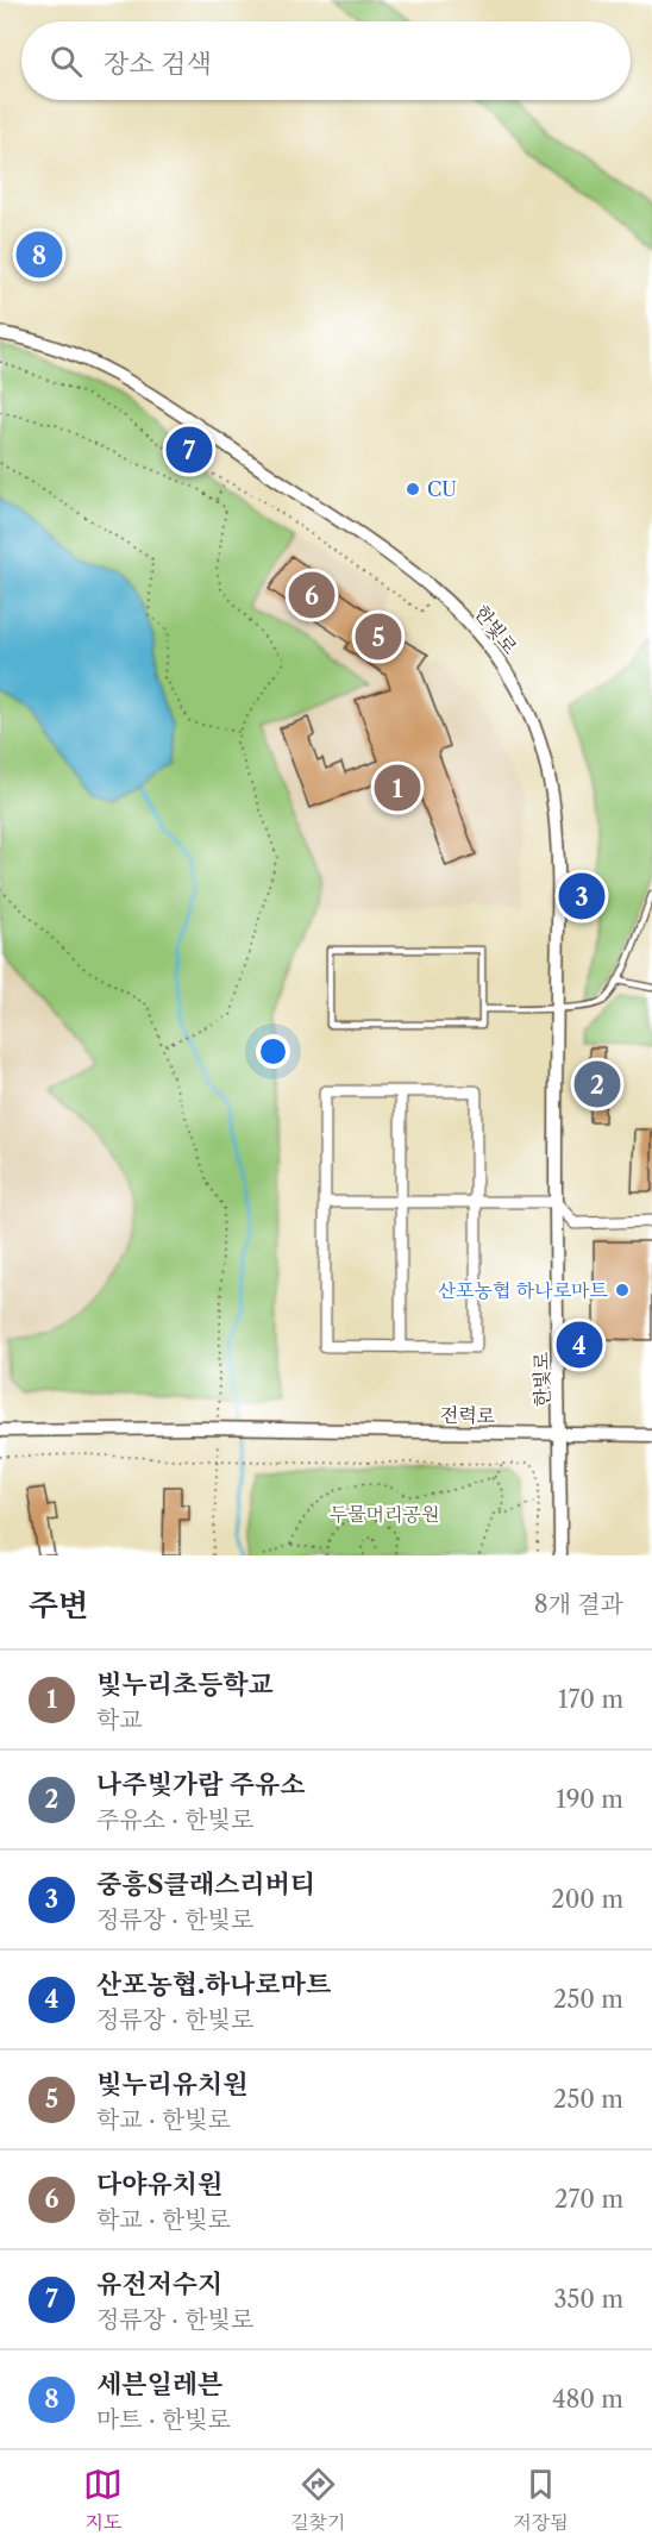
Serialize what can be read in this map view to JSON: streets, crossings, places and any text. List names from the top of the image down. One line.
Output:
{"streets":{"street":["한빛로","전력로"]},"crossings":[["한빛로","전력로"]],"parks":["두물머리공원"],"places":["CU","산포농협 하나로마트"],"page":{"search":"장소 검색","pins":["8","7","6","5","1","3","2","4"],"heading":["주변","8개 결과"],"list":[{"mark":"1","name":"빛누리초등학교","note":"학교","value":"170 m"},{"mark":"2","name":"나주빛가람 주유소","note":"주유소 · 한빛로","value":"190 m"},{"mark":"3","name":"중흥S클래스리버티","note":"정류장 · 한빛로","value":"200 m"},{"mark":"4","name":"산포농협.하나로마트","note":"정류장 · 한빛로","value":"250 m"},{"mark":"5","name":"빛누리유치원","note":"학교 · 한빛로","value":"250 m"},{"mark":"6","name":"다야유치원","note":"학교 · 한빛로","value":"270 m"},{"mark":"7","name":"유전저수지","note":"정류장 · 한빛로","value":"350 m"},{"mark":"8","name":"세븐일레븐","note":"마트 · 한빛로","value":"480 m"}],"nav":["지도","길찾기","저장됨"]}}
